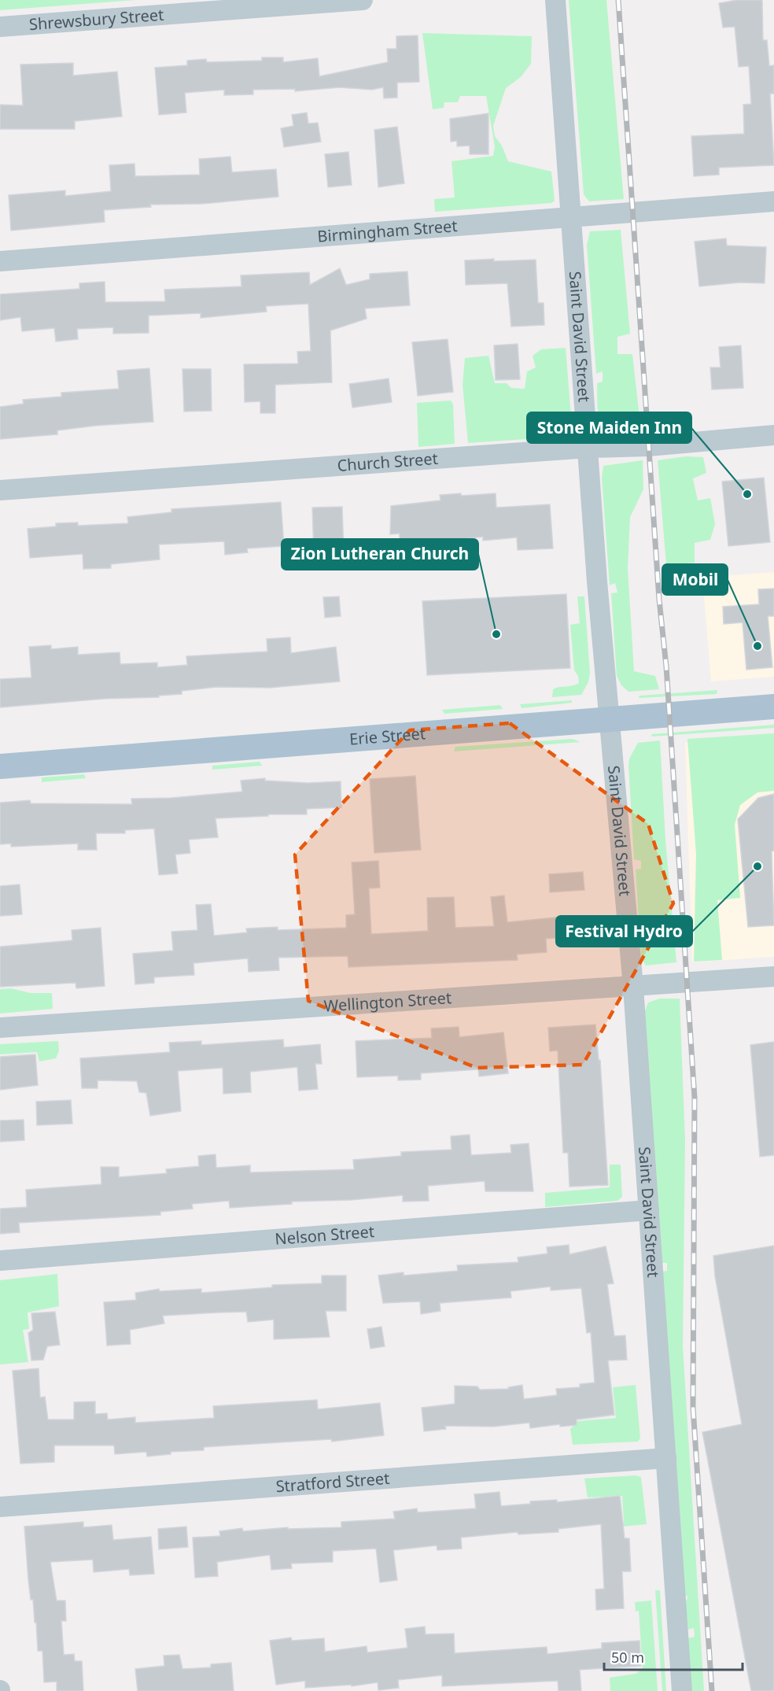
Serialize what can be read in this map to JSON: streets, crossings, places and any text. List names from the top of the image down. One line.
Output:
{"streets":{"main road":["Erie Street"],"street":["Shrewsbury Street","Birmingham Street","Saint David Street","Church Street","Wellington Street","Nelson Street","Stratford Street"]},"crossings":[["Birmingham Street","Saint David Street"],["Saint David Street","Church Street"],["Saint David Street","Erie Street"],["Saint David Street","Wellington Street"],["Saint David Street","Nelson Street"],["Saint David Street","Stratford Street"]],"places":["Stone Maiden Inn","Zion Lutheran Church","Mobil","Festival Hydro"],"scale_bar":"50 m"}
